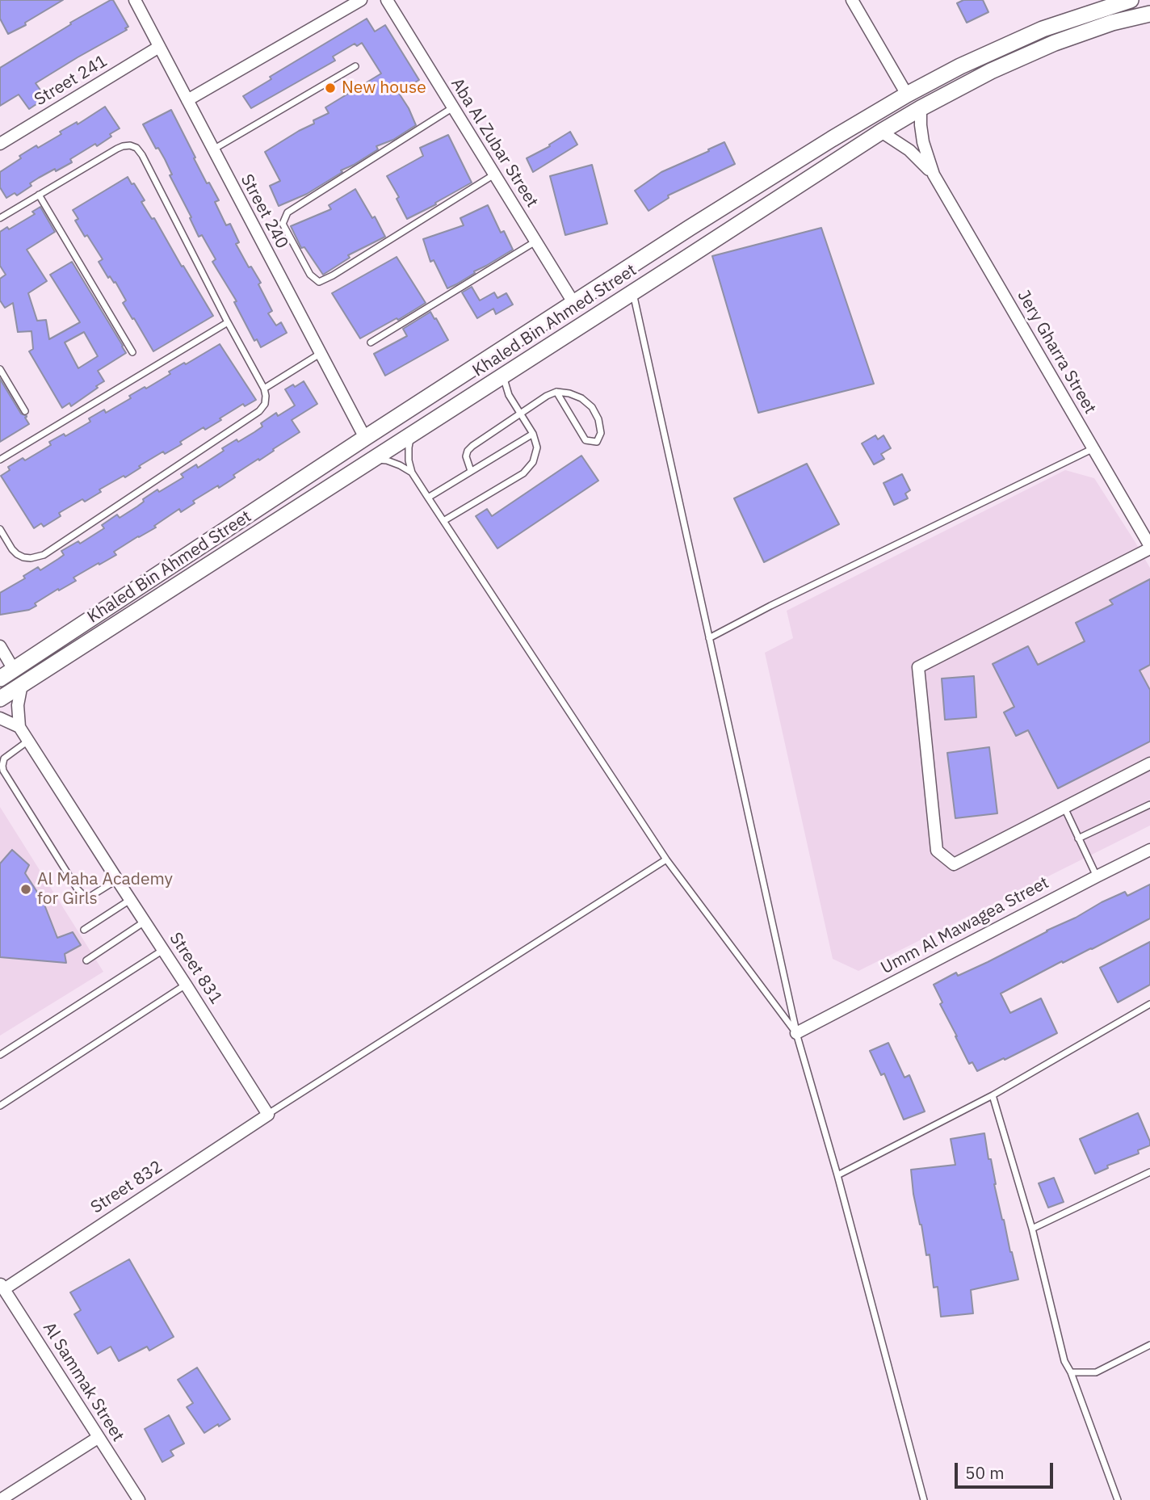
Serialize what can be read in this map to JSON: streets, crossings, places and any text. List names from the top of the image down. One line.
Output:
{"streets":{"main road":["Khaled Bin Ahmed Street"],"street":["Street 241","Aba Al Zubar Street","Street 240","Jery Gharra Street","Umm Al Mawagea Street","Street 831","Street 832","Al Sammak Street"]},"crossings":[["Street 241","Street 240"],["Aba Al Zubar Street","Khaled Bin Ahmed Street"],["Street 240","Khaled Bin Ahmed Street"],["Khaled Bin Ahmed Street","Jery Gharra Street"],["Street 831","Street 832"],["Street 832","Al Sammak Street"]],"places":["New house","Al Maha Academy for Girls"],"scale_bar":"50 m"}
